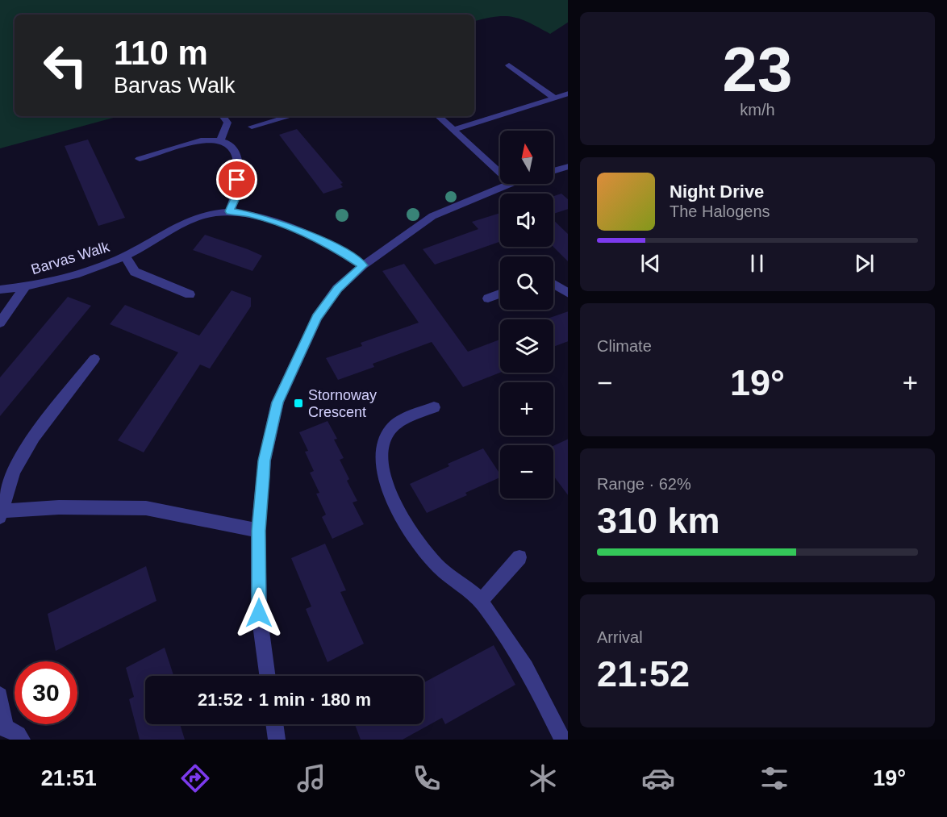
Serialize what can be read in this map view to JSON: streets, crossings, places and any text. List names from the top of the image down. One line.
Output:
{"streets":{"street":["Barvas Walk"]},"places":{"transit":["Stornoway Crescent"]},"north":"top","page":{"tile":[["23","km/h"],"Climate",["Range · 62%","310 km"],["Arrival","21:52"]],"turn":["110 m","Barvas Walk"],"map_buttons":["+","−"],"song":["Night Drive","The Halogens"],"heat":["−","19°","+"],"limit":"30","trip":"21:52 · 1 min · 180 m","tabs":["21:51","19°"]}}
